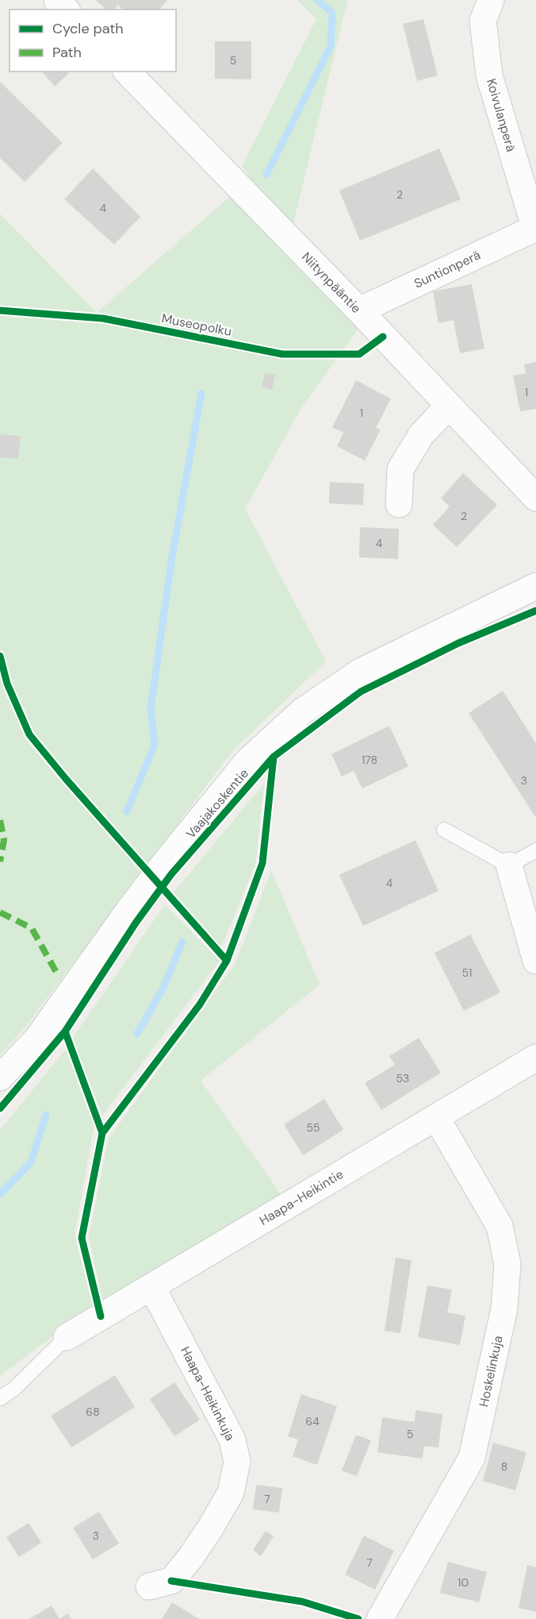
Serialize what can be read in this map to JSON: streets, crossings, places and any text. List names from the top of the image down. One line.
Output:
{"streets":{"street":["Koivulanperä","Suntionperä","Niitynpääntie","Vaajakoskentie","Haapa-Heikintie","Hoskelinkuja","Haapa-Heikinkuja"],"cycle path":["Museopolku"]},"crossings":[["Koivulanperä","Suntionperä"],["Suntionperä","Niitynpääntie"],["Haapa-Heikintie","Hoskelinkuja"],["Haapa-Heikintie","Haapa-Heikinkuja"]],"house_numbers":["5","2","4","1","1","2","4","178","3","4","51","53","55","68","64","5","8","7","3","7","10"],"legend":["Cycle path","Path"]}
